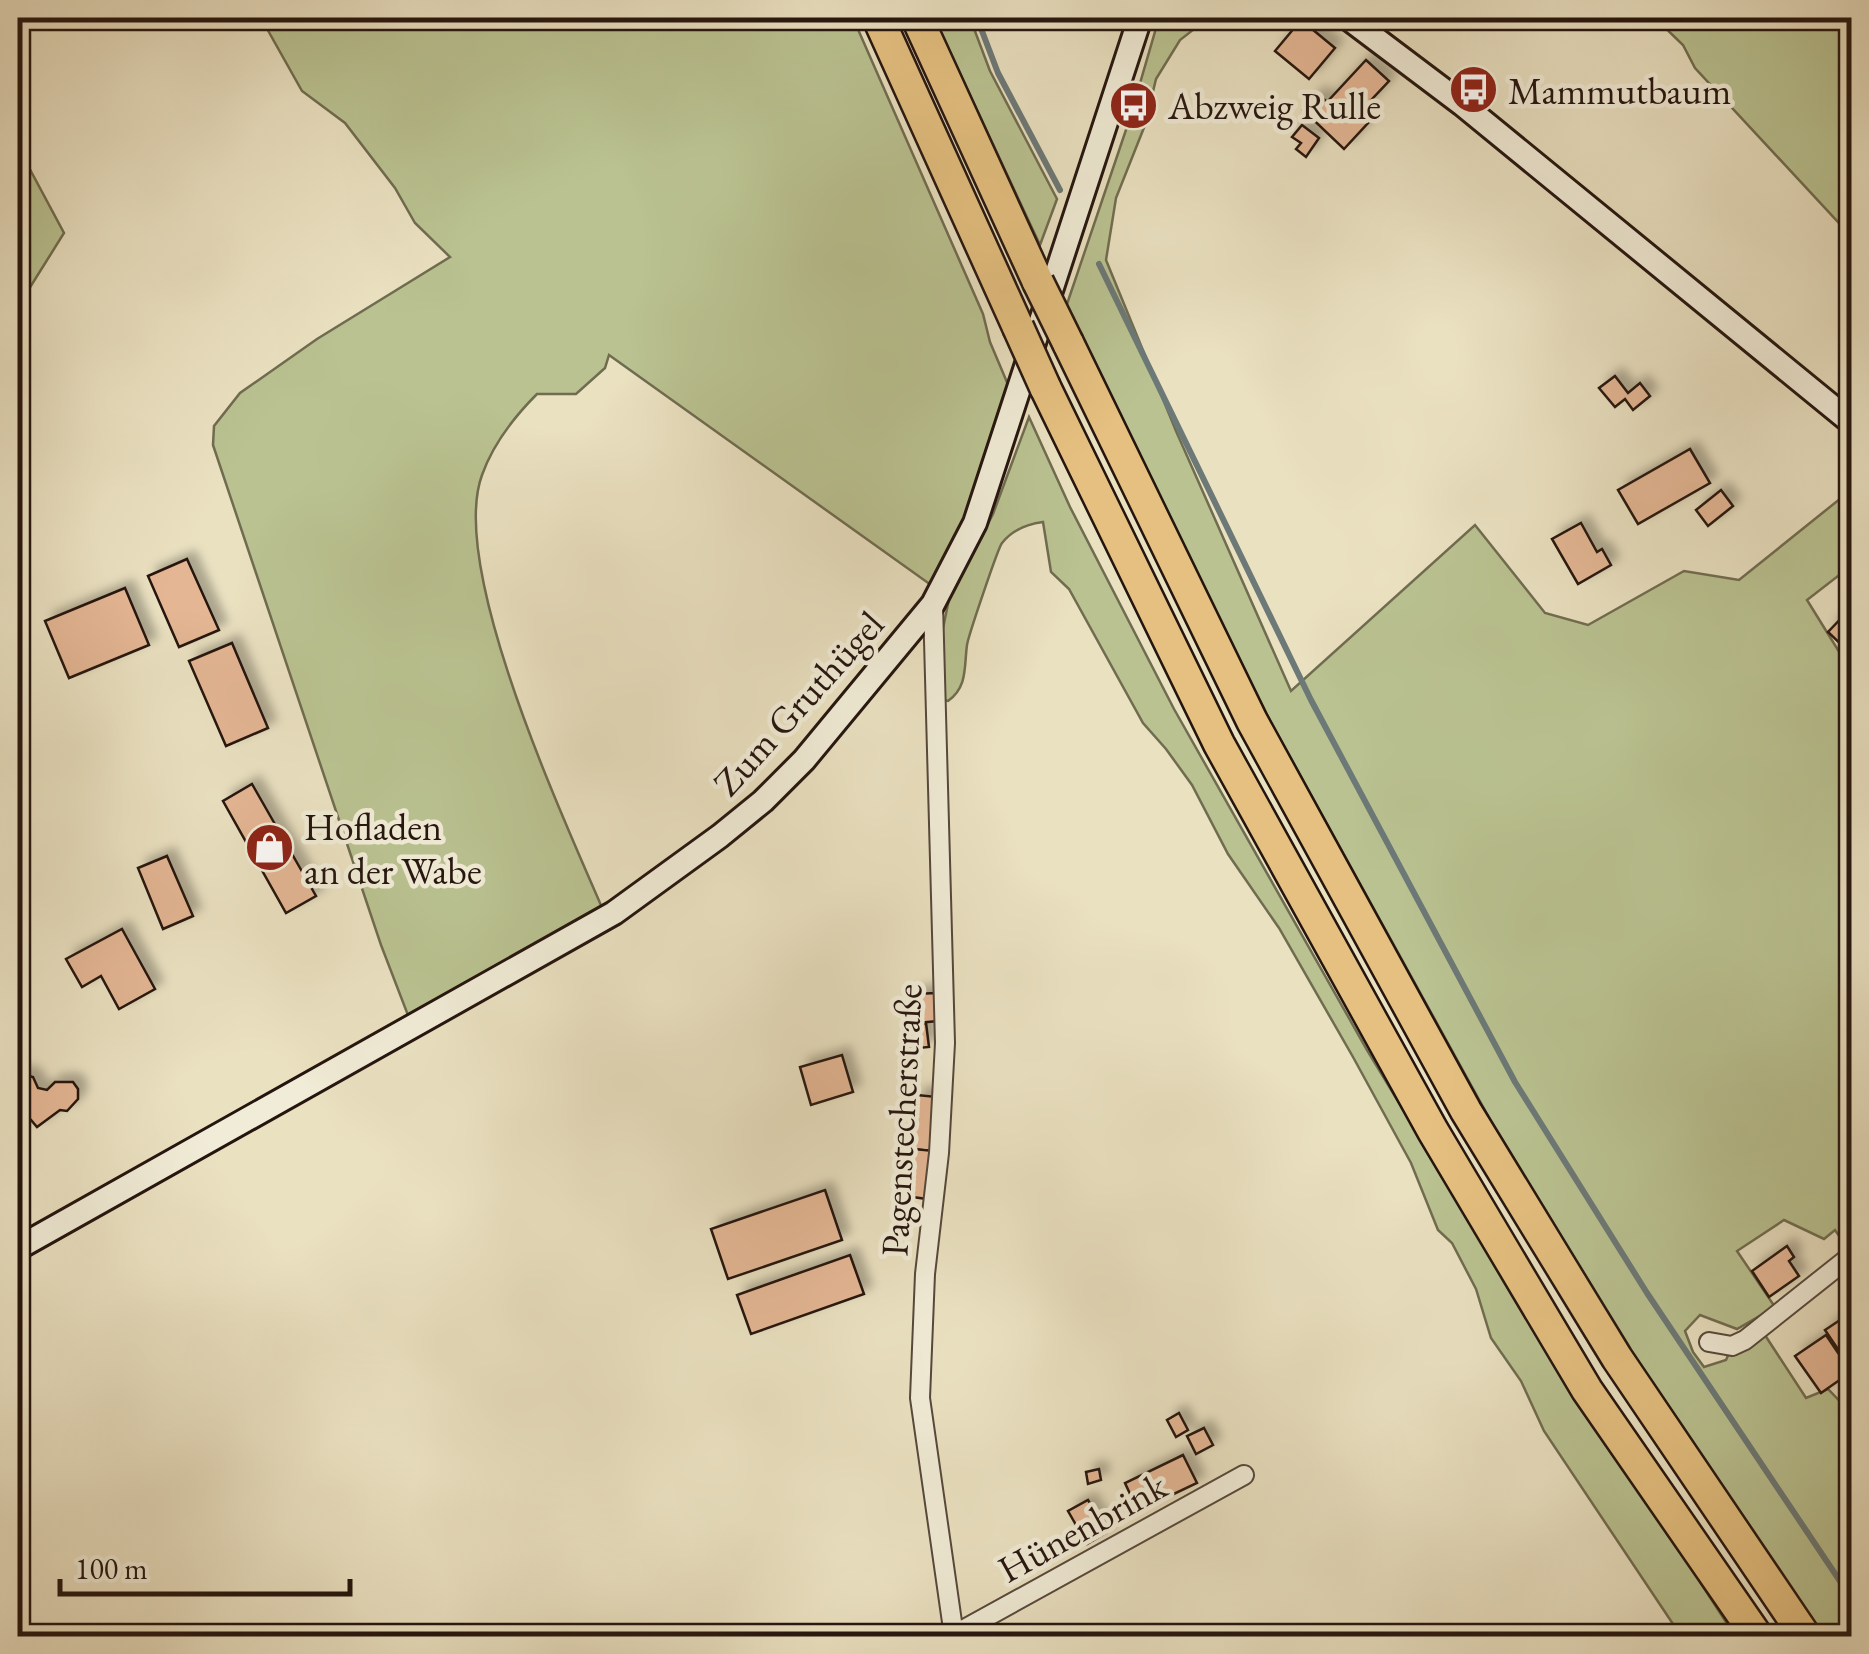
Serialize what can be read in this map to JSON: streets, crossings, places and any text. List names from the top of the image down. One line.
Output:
{"streets":{"street":["Zum Gruthügel","Pagenstecherstraße","Hünenbrink"]},"crossings":[["Zum Gruthügel","Pagenstecherstraße"],["Pagenstecherstraße","Hünenbrink"]],"places":{"bus stop":["Mammutbaum","Abzweig Rulle"],"shop":["Hofladen an der Wabe"]},"scale_bar":"100 m"}
